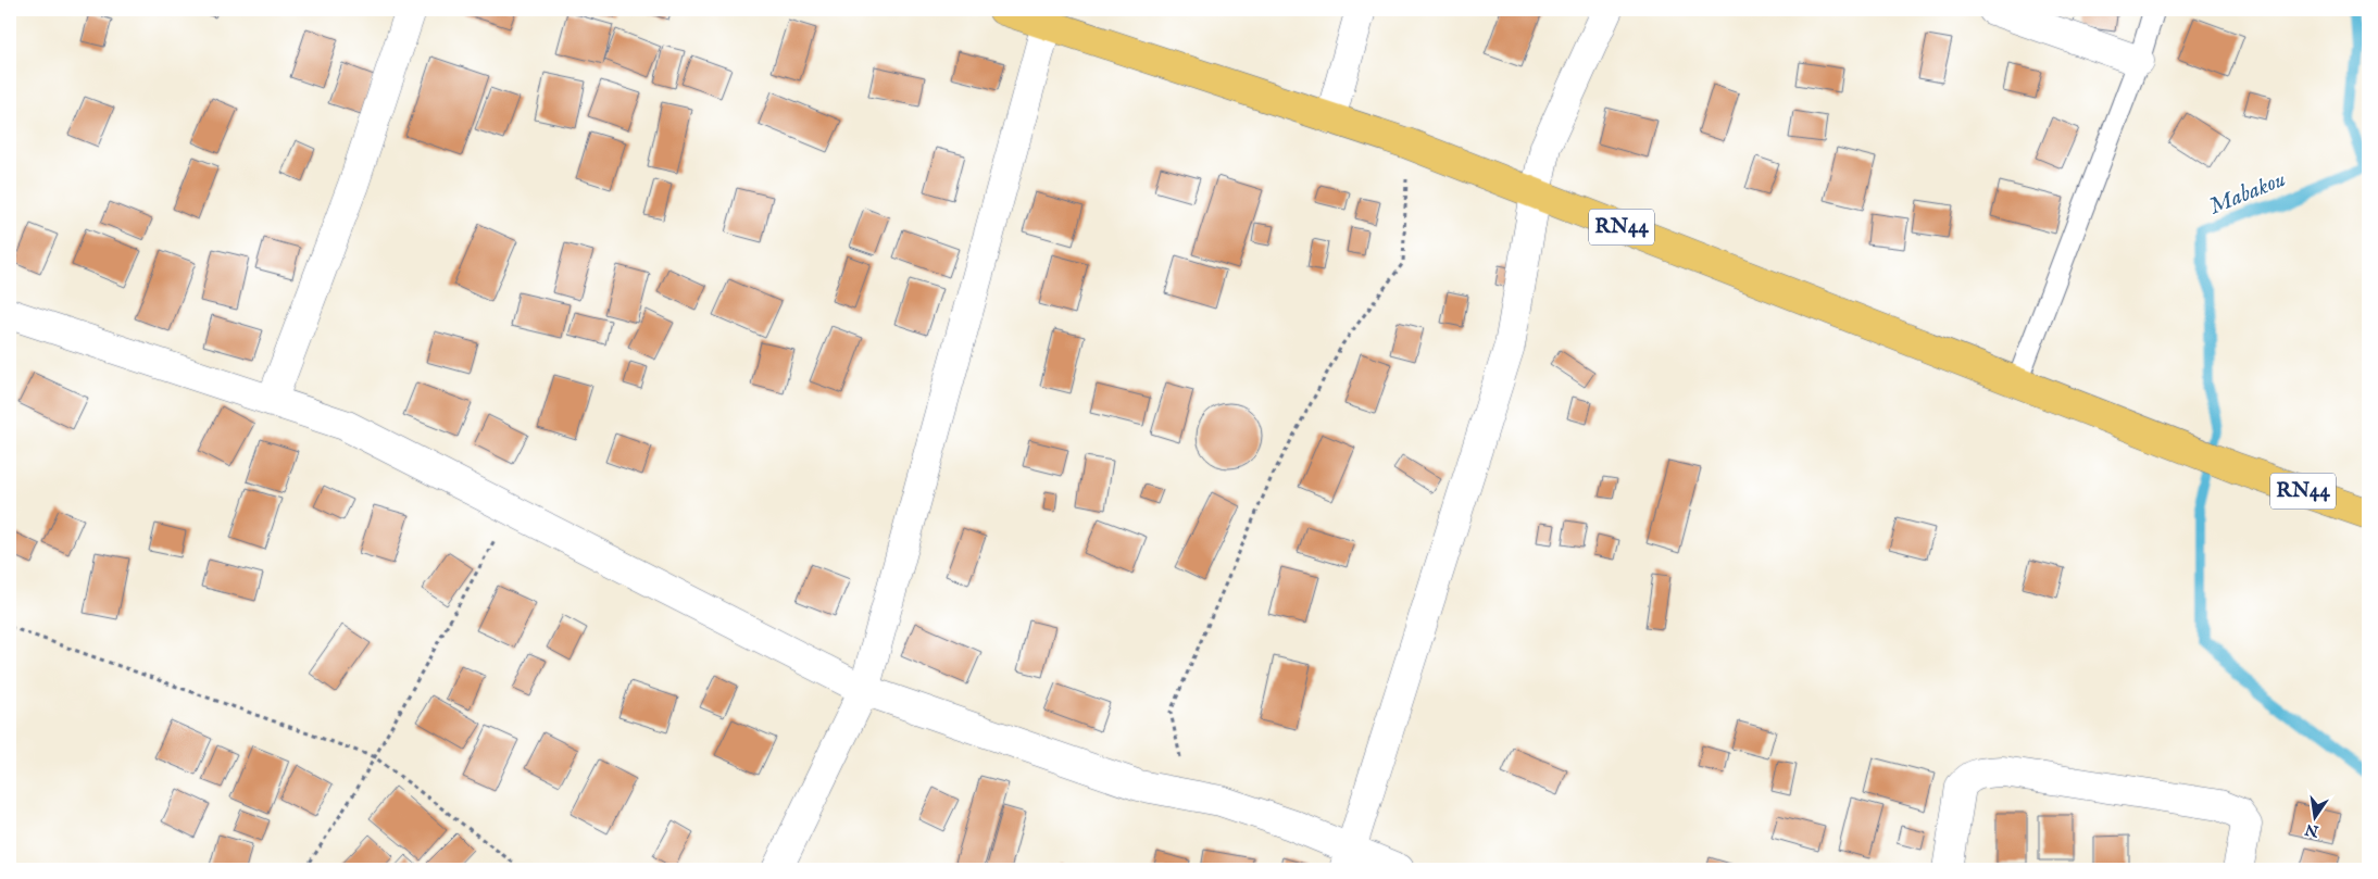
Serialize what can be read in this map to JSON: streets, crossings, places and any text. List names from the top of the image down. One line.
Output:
{"streets":{"main road":["RN44"]},"water":["Mabakou"],"north":"bottom"}
